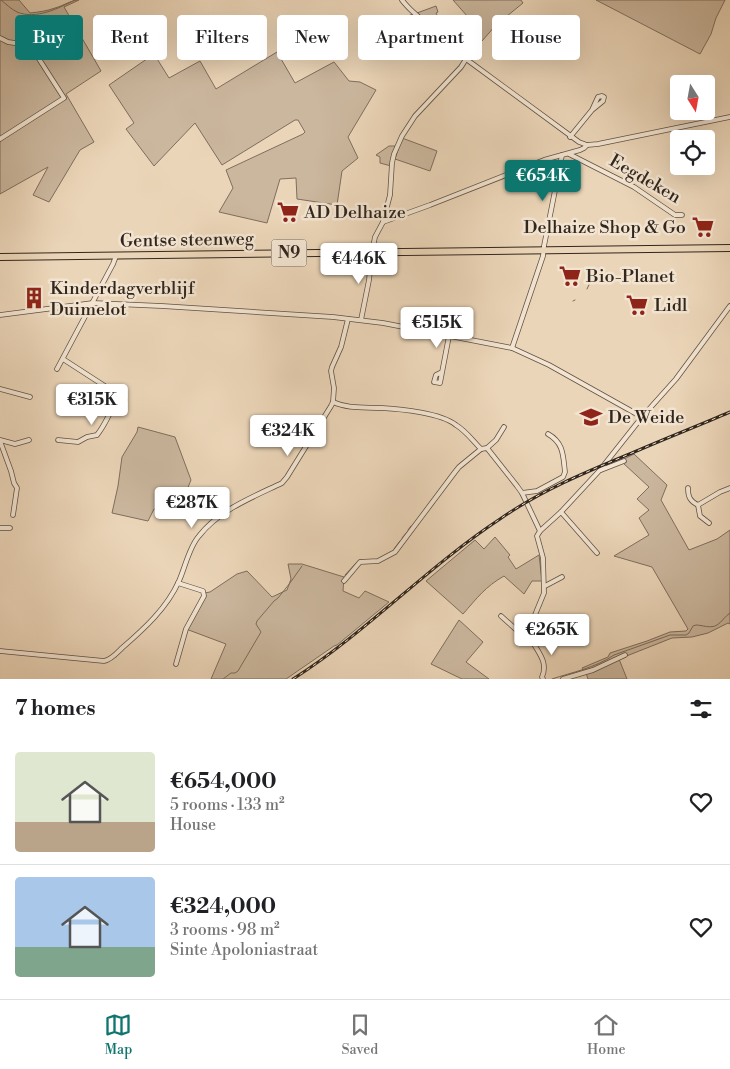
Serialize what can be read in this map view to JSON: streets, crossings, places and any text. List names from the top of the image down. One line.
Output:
{"streets":{"main road":["Gentse steenweg","N9"],"street":["Eegdeken"]},"places":{"supermarket":["AD Delhaize","Delhaize Shop & Go","Bio-Planet","Lidl"],"building":["Kinderdagverblijf Duimelot"],"school or university":["De Weide"]},"north":"bottom","page":{"chip":["Buy","Rent","Filters","New","Apartment","House"],"price":["€654K","€446K","€515K","€315K","€324K","€287K","€265K"],"heading":"7 homes","list":[{"name":"€654,000","note":"5 rooms · 133 m² · House"},{"name":"€324,000","note":"3 rooms · 98 m² · Sinte Apoloniastraat"}],"tabs":["Map","Saved","Home"]}}
